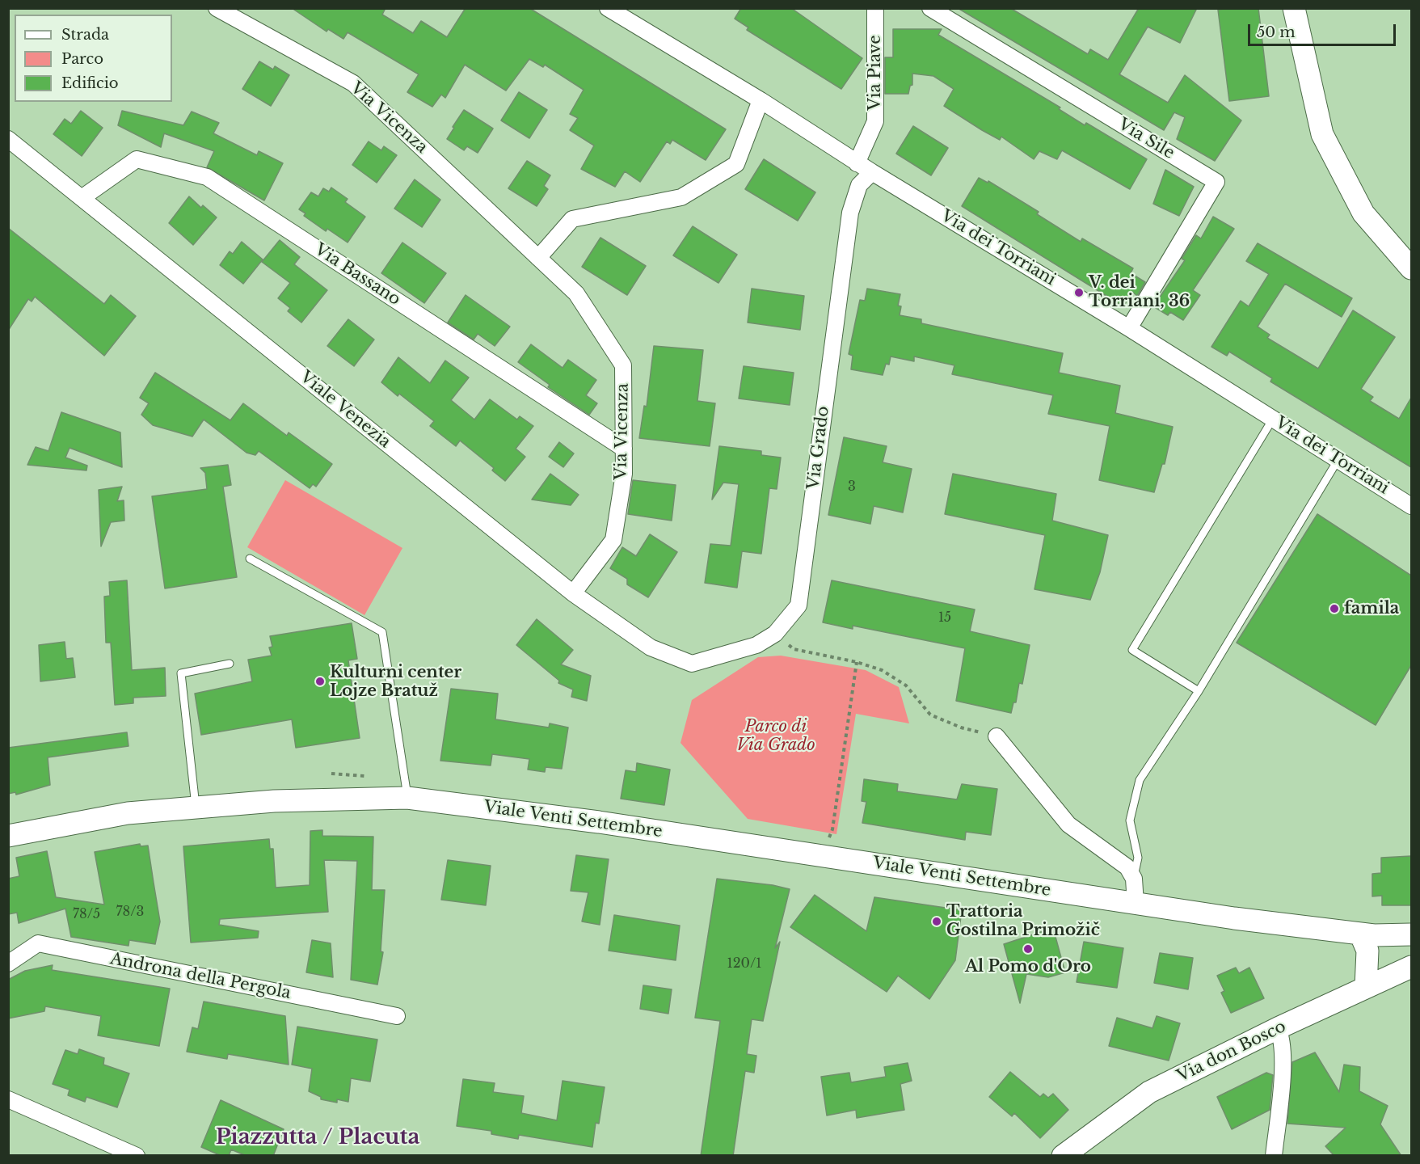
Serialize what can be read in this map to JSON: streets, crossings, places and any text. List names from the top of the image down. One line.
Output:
{"streets":{"main road":["Viale Venti Settembre","Via don Bosco"],"street":["Via Piave","Via Vicenza","Via Sile","Via dei Torriani","Via Bassano","Viale Venezia","Via Grado","Androna della Pergola"]},"crossings":[["Via Piave","Via dei Torriani"],["Via Vicenza","Via Bassano"],["Via Vicenza","Viale Venezia"],["Via Sile","Via dei Torriani"],["Via dei Torriani","Via Grado"],["Via Bassano","Viale Venezia"],["Viale Venezia","Via Grado"]],"districts":["Piazzutta / Placuta"],"parks":["Parco di Via Grado"],"places":["V. dei Torriani, 36","famila","Kulturni center Lojze Bratuž","Trattoria Gostilna Primožič","Al Pomo d'Oro"],"house_numbers":["3","15","78/3","78/5","120/1"],"legend":["Strada","Parco","Edificio"],"scale_bar":"50 m"}
